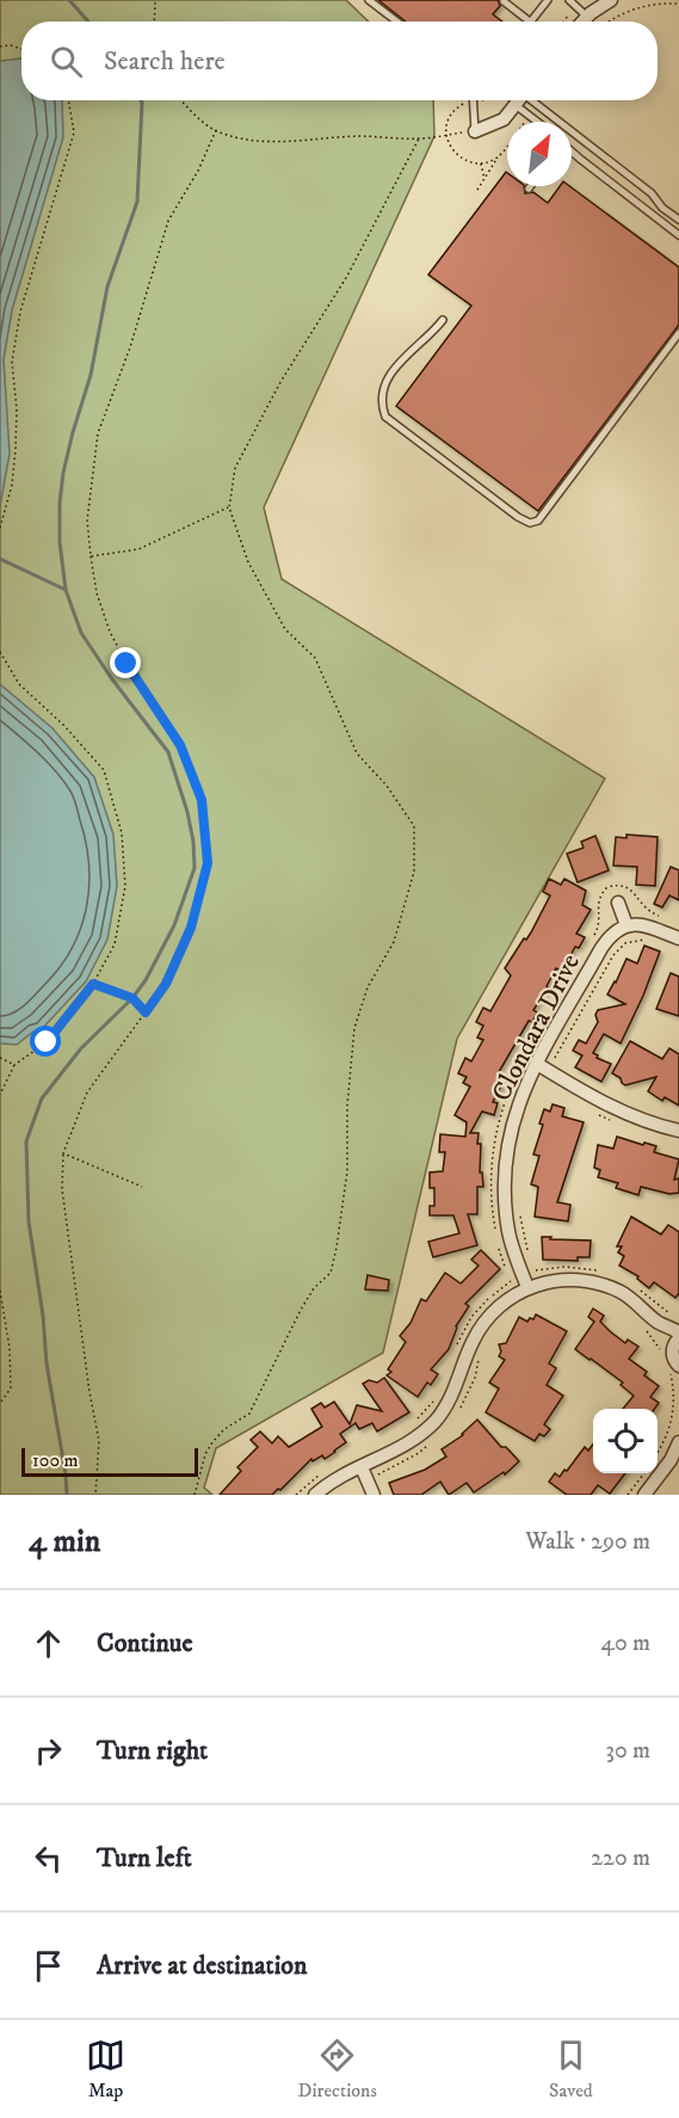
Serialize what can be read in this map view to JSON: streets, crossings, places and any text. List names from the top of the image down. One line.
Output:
{"streets":{"street":["Clondara Drive"]},"scale_bar":"100 m","north":"top right","page":{"search":"Search here","scale":"100 m","heading":["4 min","Walk · 290 m"],"list":[["Continue","40 m"],["Turn right","30 m"],["Turn left","220 m"],"Arrive at destination"],"nav":["Map","Directions","Saved"]}}
